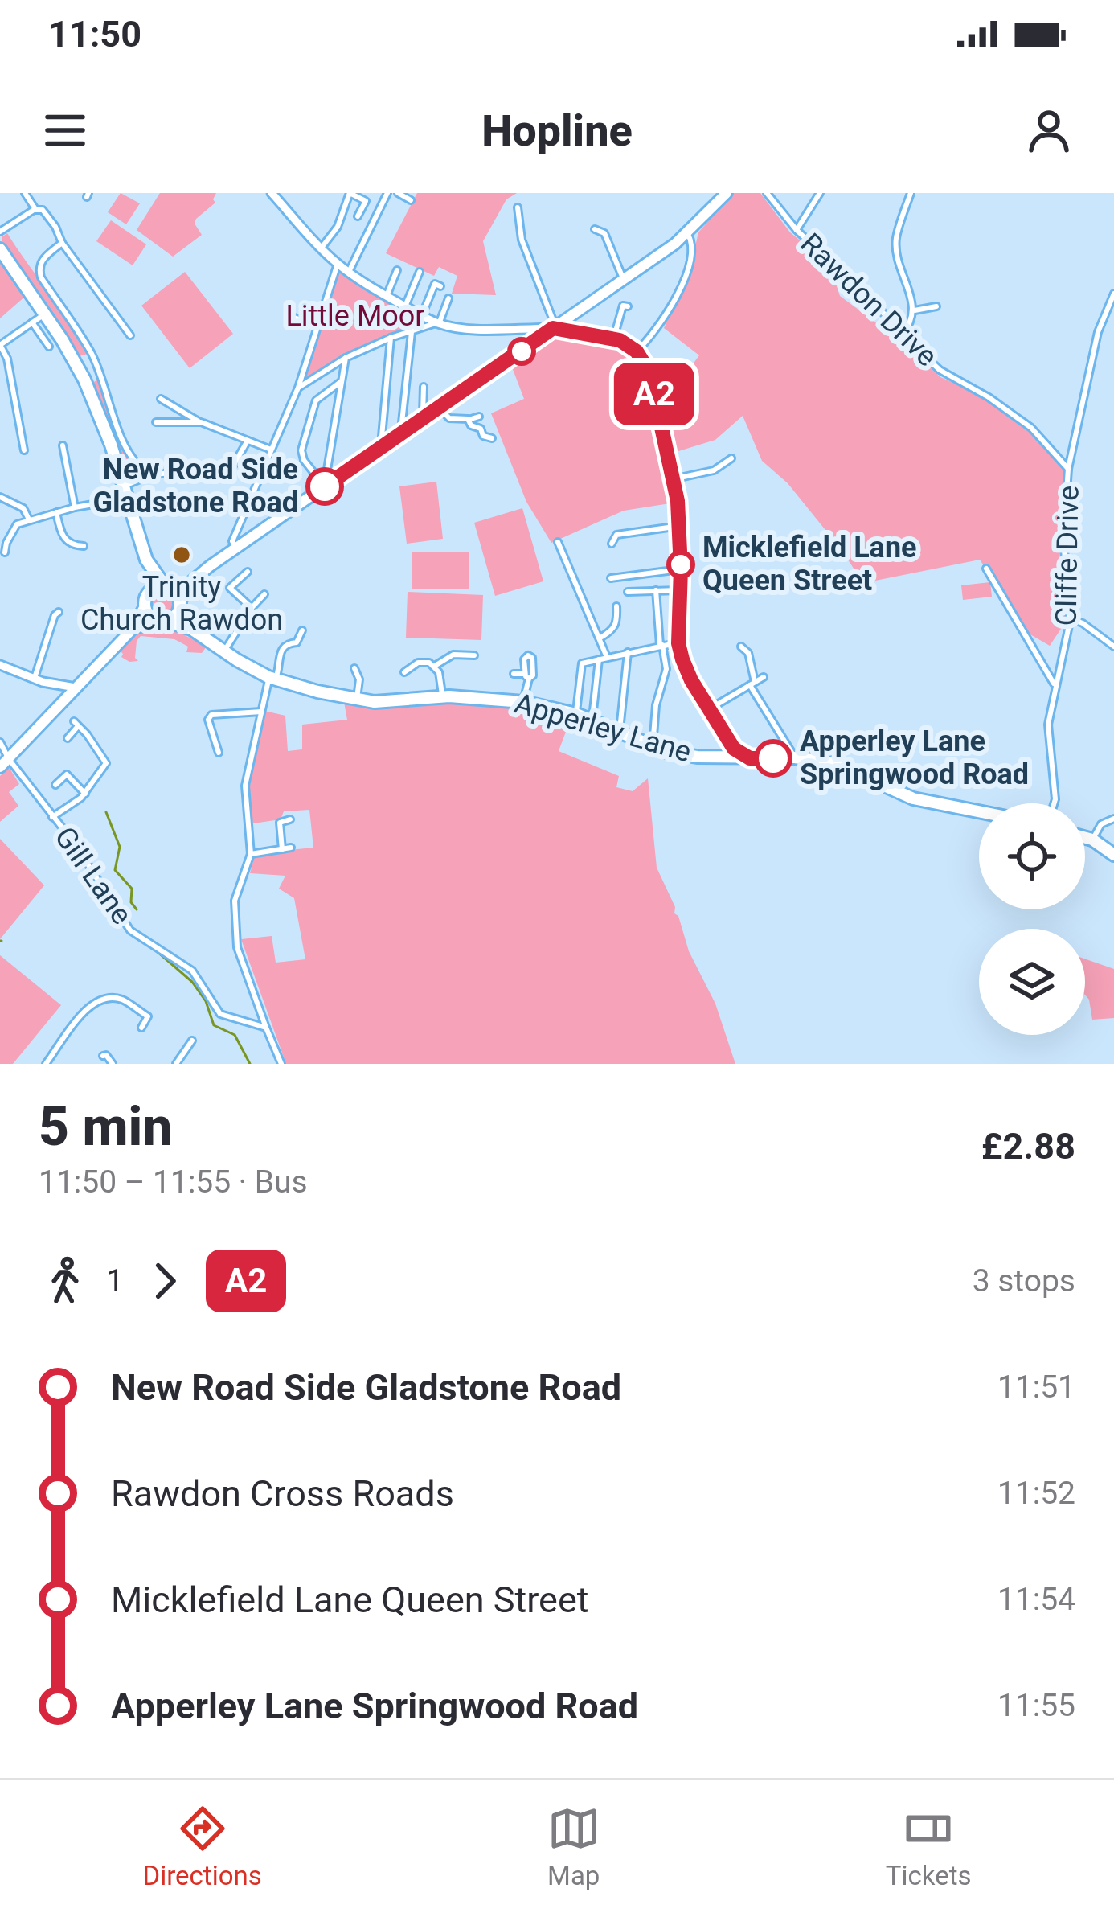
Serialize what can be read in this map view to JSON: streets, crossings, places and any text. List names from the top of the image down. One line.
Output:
{"streets":{"highway":["Apperley Lane"],"street":["Rawdon Drive","Cliffe Drive","Gill Lane"]},"crossings":[["Rawdon Drive","Cliffe Drive"]],"parks":["Little Moor"],"places":["New Road Side Gladstone Road","Trinity Church Rawdon","Micklefield Lane Queen Street","Apperley Lane Springwood Road"],"lines":["bus line A2"],"page":{"status":"11:50","header":"Hopline","on_map":"A2","heading":["5 min","11:50 – 11:55 · Bus","£2.88"],"legs":["1","A2","3 stops"],"list":[{"name":"New Road Side Gladstone Road","value":"11:51"},{"name":"Rawdon Cross Roads","value":"11:52"},{"name":"Micklefield Lane Queen Street","value":"11:54"},{"name":"Apperley Lane Springwood Road","value":"11:55"}],"tabs":["Directions","Map","Tickets"]}}
